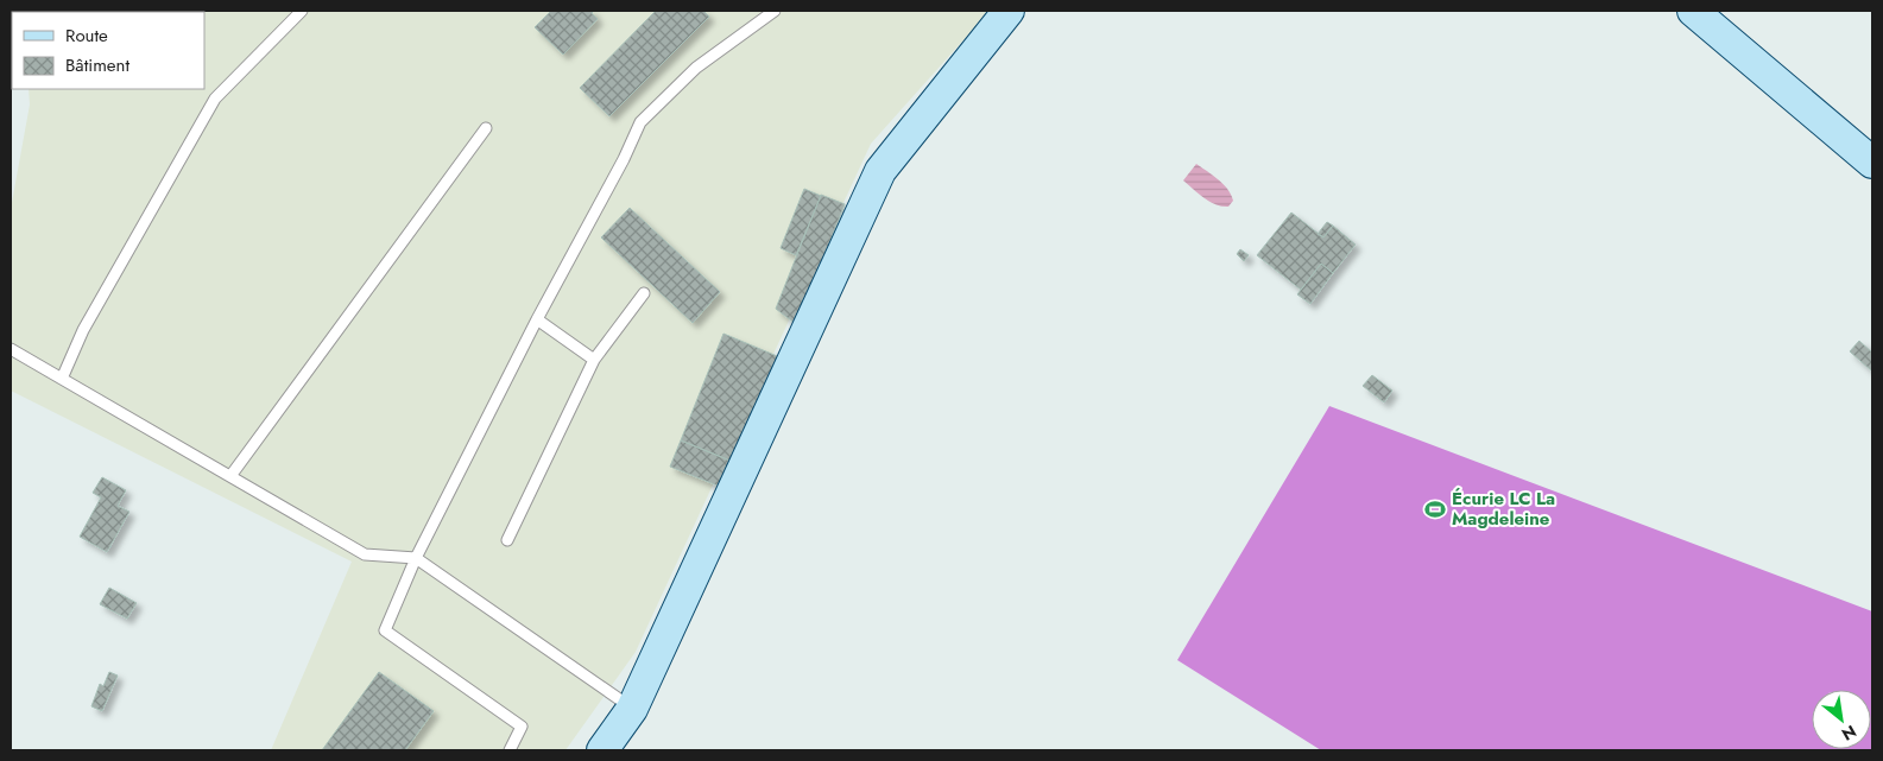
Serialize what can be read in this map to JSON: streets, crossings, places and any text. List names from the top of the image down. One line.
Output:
{"places":{"sports":["Écurie LC La Magdeleine"]},"legend":["Route","Bâtiment"],"north":"bottom right"}
